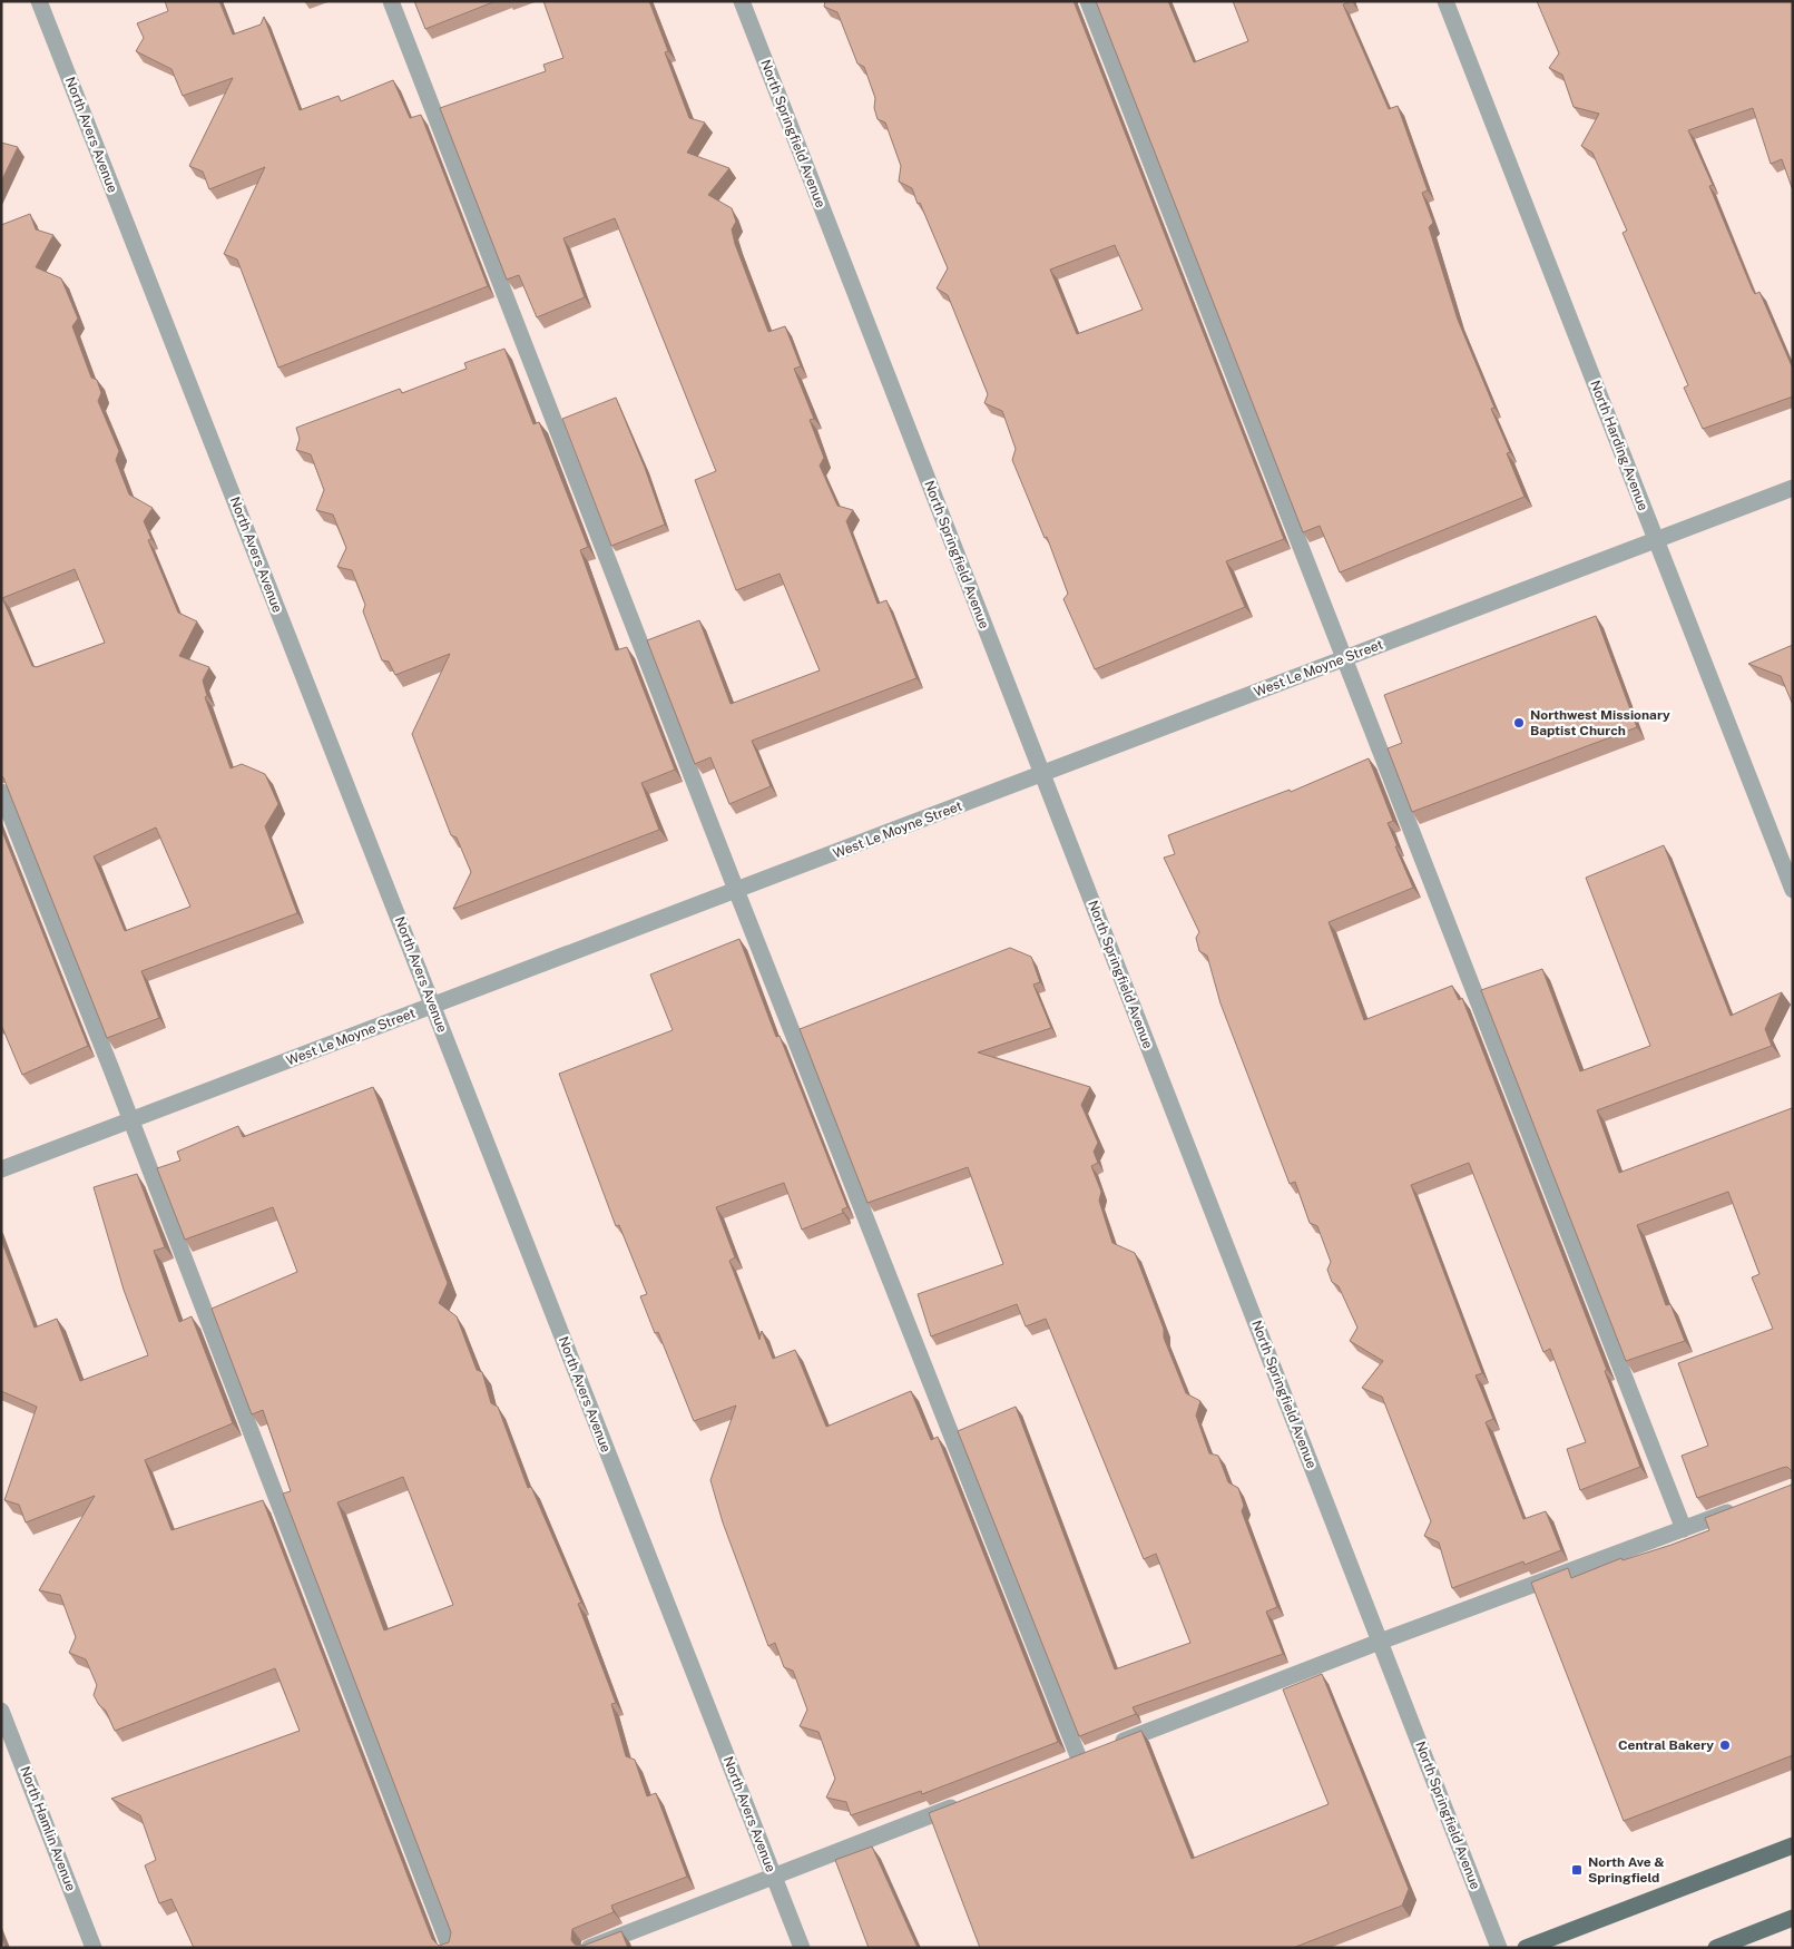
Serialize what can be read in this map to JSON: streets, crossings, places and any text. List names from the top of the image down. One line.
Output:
{"streets":{"street":["North Springfield Avenue","North Avers Avenue","North Harding Avenue","West Le Moyne Street","North Hamlin Avenue"]},"crossings":[["North Springfield Avenue","West Le Moyne Street"],["North Avers Avenue","West Le Moyne Street"],["North Harding Avenue","West Le Moyne Street"]],"places":{"other":["Northwest Missionary Baptist Church","Central Bakery"],"transit":["North Ave & Springfield"]}}
